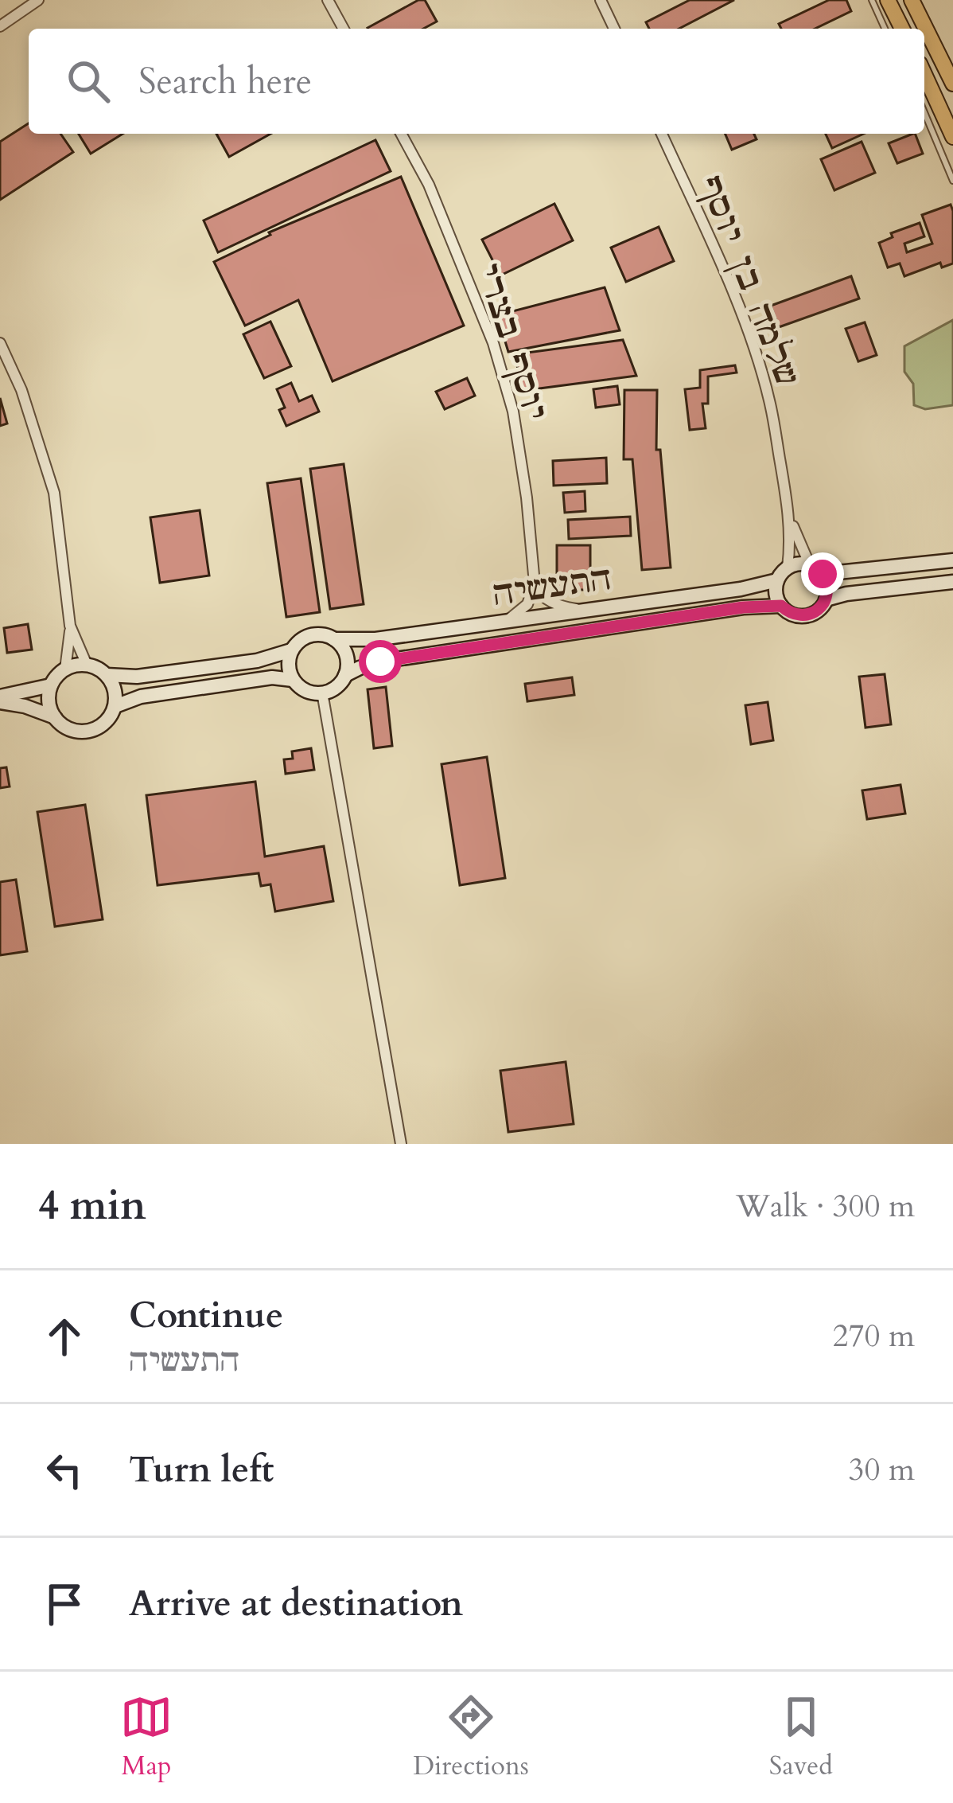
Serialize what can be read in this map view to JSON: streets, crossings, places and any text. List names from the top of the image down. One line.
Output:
{"streets":{"street":["שלמה בן יוסף","יוסף בצרי","התעשיה"]},"crossings":[["שלמה בן יוסף","התעשיה"]],"page":{"search":"Search here","heading":["4 min","Walk · 300 m"],"list":[["Continue","התעשיה","270 m"],["Turn left","30 m"],"Arrive at destination"],"nav":["Map","Directions","Saved"]}}
